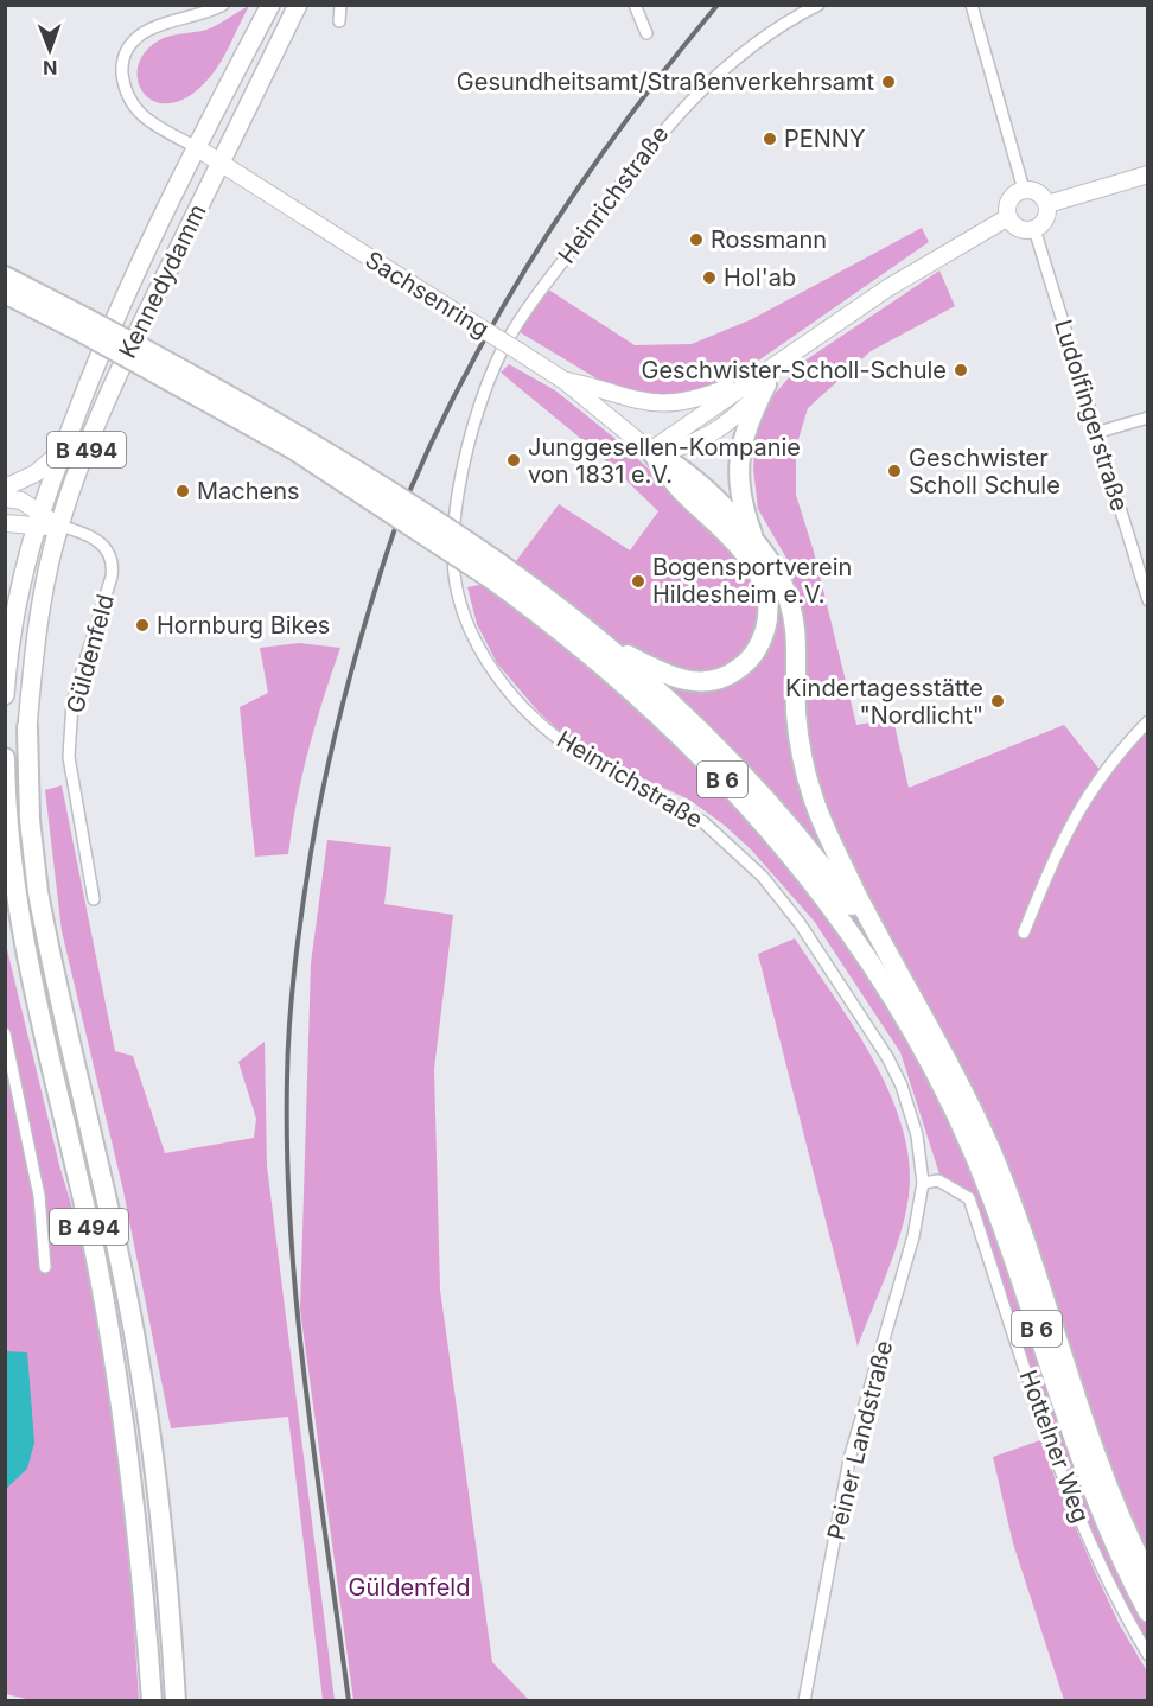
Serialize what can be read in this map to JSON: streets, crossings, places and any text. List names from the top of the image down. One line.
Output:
{"streets":{"highway":["B 494","B 6"],"main road":["Kennedydamm"],"street":["Heinrichstraße","Sachsenring","Ludolfingerstraße","Güldenfeld","Peiner Landstraße","Hottelner Weg"]},"crossings":[["Heinrichstraße","Peiner Landstraße"],["Heinrichstraße","Hottelner Weg"],["Kennedydamm","Sachsenring"],["Kennedydamm","B 494"],["Kennedydamm","Güldenfeld"],["Peiner Landstraße","Hottelner Weg"]],"parks":["Güldenfeld"],"places":["Gesundheitsamt/Straßenverkehrsamt","PENNY","Rossmann","Hol'ab","Geschwister-Scholl-Schule","Junggesellen-Kompanie von 1831 e.V.","Geschwister Scholl Schule","Machens","Bogensportverein Hildesheim e.V.","Hornburg Bikes","Kindertagesstätte \"Nordlicht\""],"north":"bottom"}
